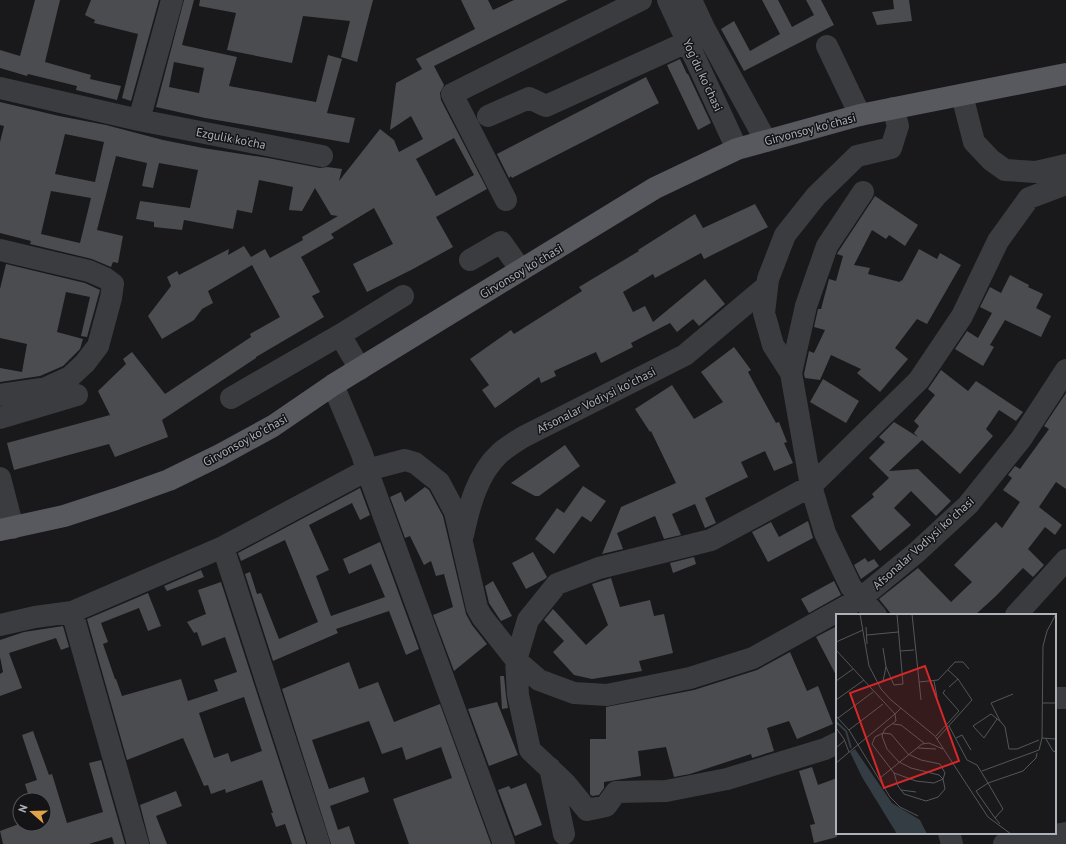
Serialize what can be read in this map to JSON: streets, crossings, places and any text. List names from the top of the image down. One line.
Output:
{"streets":{"main road":["Girvonsoy koʻchasi"],"street":["Yogʻdu koʻchasi","Ezgulik ko'cha","Afsonalar Vodiysi koʻchasi"]},"crossings":[["Yogʻdu koʻchasi","Girvonsoy koʻchasi"],["Girvonsoy koʻchasi","Afsonalar Vodiysi koʻchasi"]],"north":"left"}
